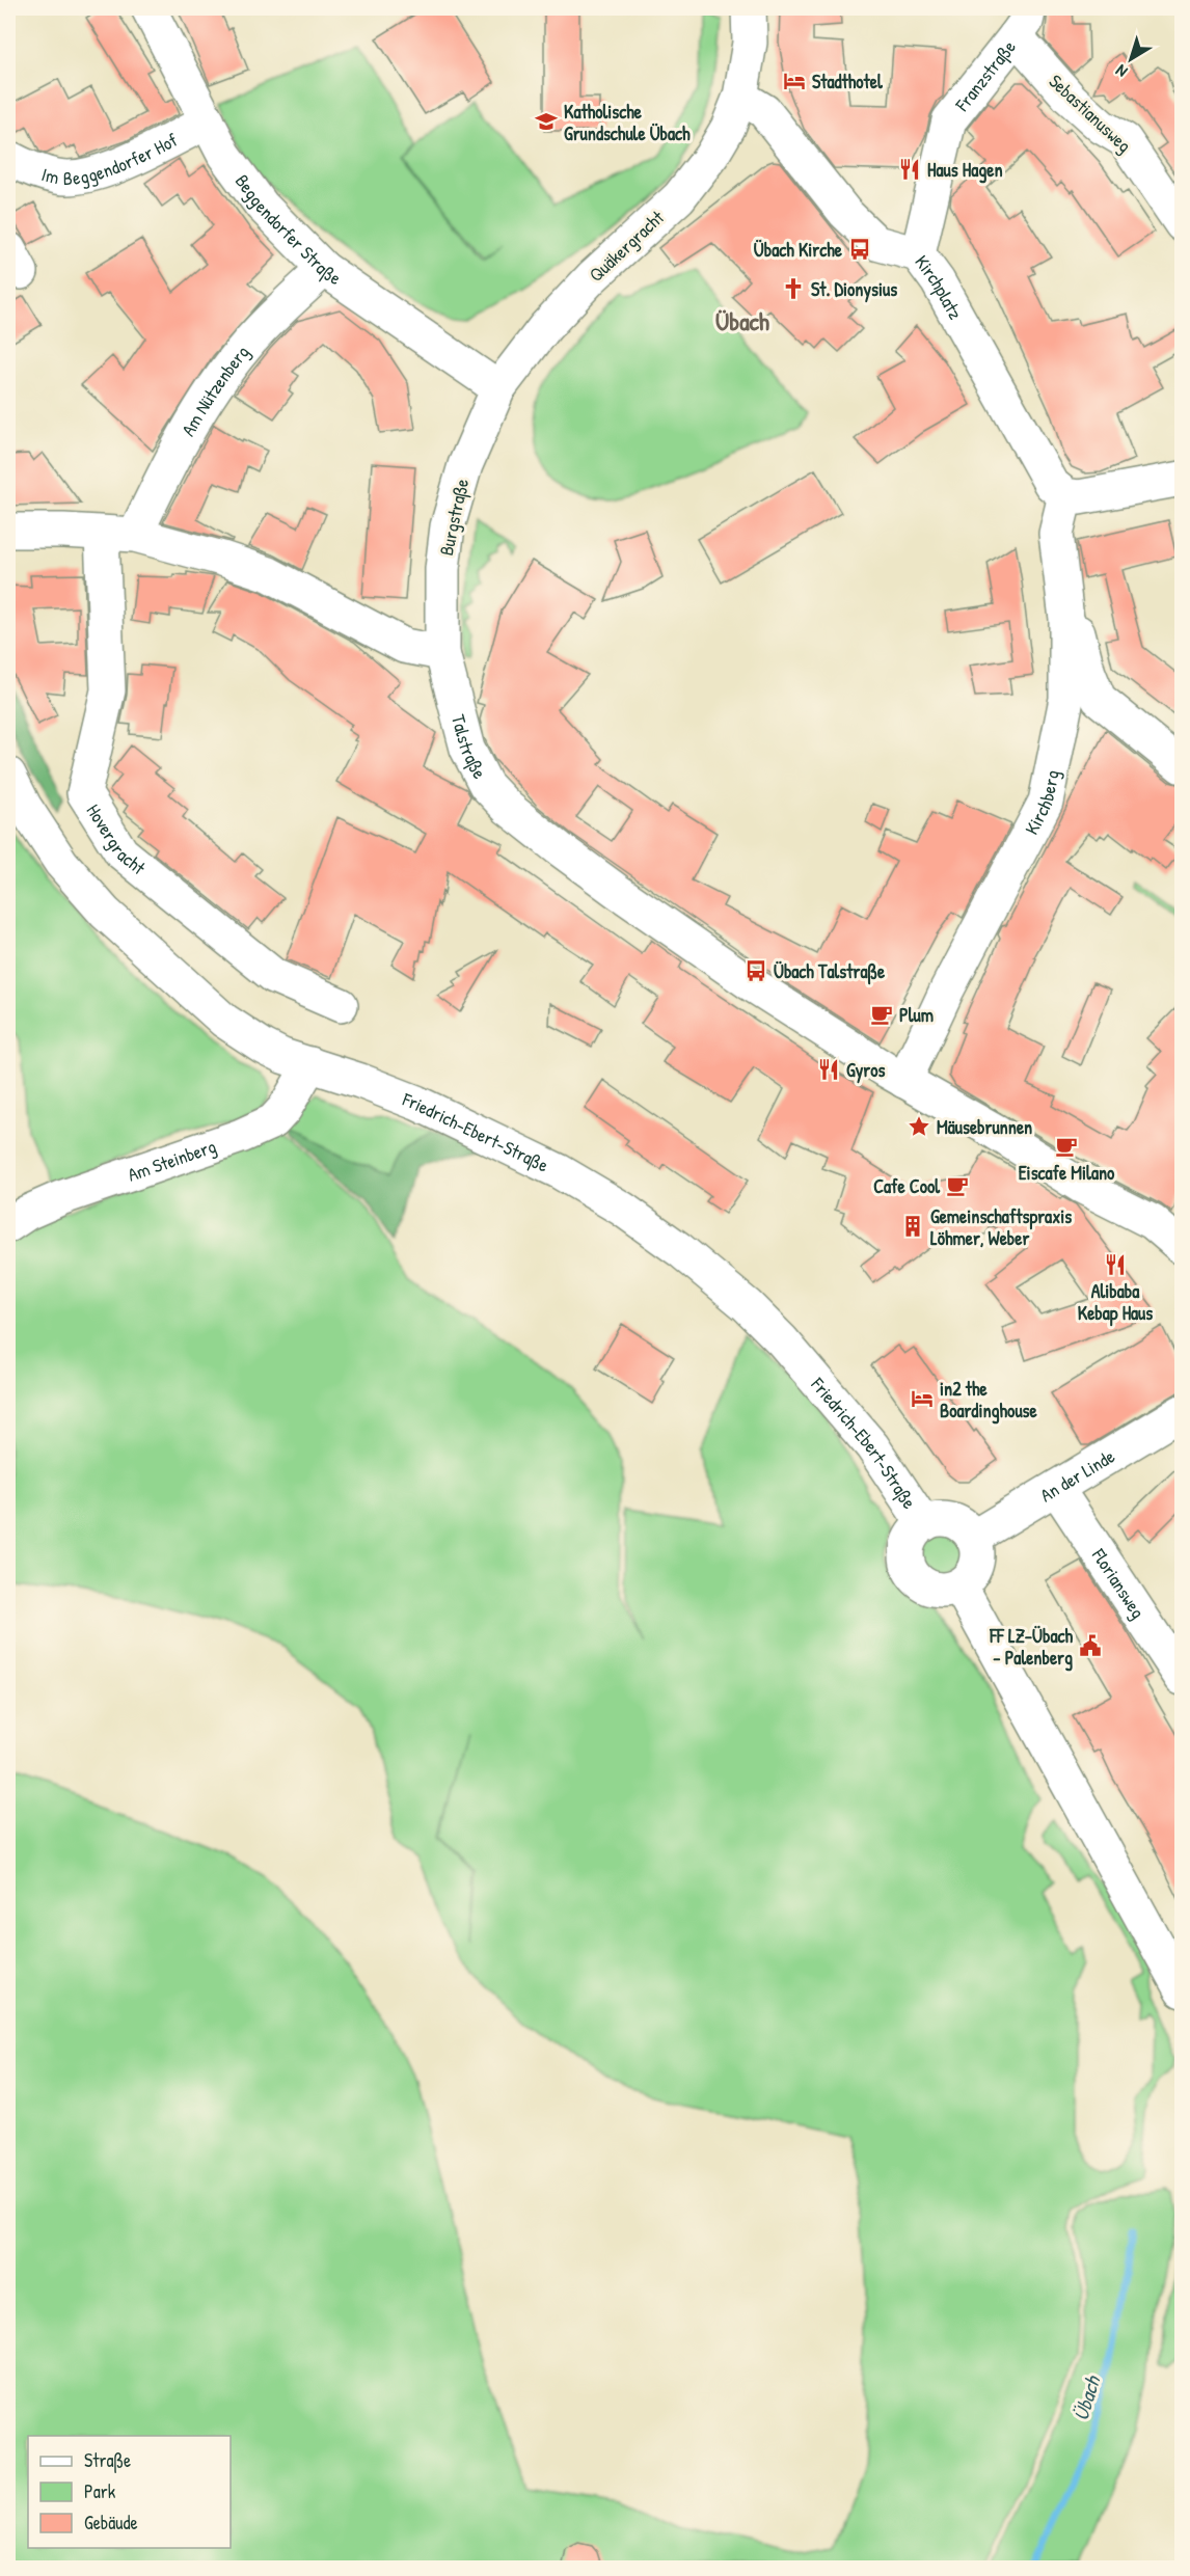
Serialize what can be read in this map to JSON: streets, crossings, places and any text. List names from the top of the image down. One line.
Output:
{"streets":{"street":["Franzstraße","Sebastianusweg","Im Beggendorfer Hof","Beggendorfer Straße","Quäkergracht","Kirchplatz","Am Nützenberg","Burgstraße","Talstraße","Kirchberg","Hovergracht","Friedrich-Ebert-Straße","Am Steinberg","An der Linde","Floriansweg"]},"crossings":[["Franzstraße","Sebastianusweg"],["Franzstraße","Kirchplatz"],["Im Beggendorfer Hof","Beggendorfer Straße"],["Beggendorfer Straße","Quäkergracht"],["Beggendorfer Straße","Am Nützenberg"],["Beggendorfer Straße","Burgstraße"],["Quäkergracht","Kirchplatz"],["Quäkergracht","Burgstraße"],["Kirchplatz","Kirchberg"],["Burgstraße","Talstraße"],["Talstraße","Kirchberg"],["Friedrich-Ebert-Straße","Am Steinberg"],["Friedrich-Ebert-Straße","An der Linde"],["An der Linde","Floriansweg"]],"districts":["Übach"],"water":["Übach"],"places":{"hotel":["Stadthotel","in2 the Boardinghouse"],"school or university":["Katholische Grundschule Übach"],"restaurant":["Haus Hagen","Gyros","Alibaba Kebap Haus"],"bus stop":["Übach Kirche","Übach Talstraße"],"church":["St. Dionysius"],"cafe":["Plum","Eiscafe Milano","Cafe Cool"],"place":["Mäusebrunnen"],"building":["Gemeinschaftspraxis Löhmer, Weber"],"public building":["FF LZ-Übach - Palenberg"]},"legend":["Straße","Park","Gebäude"],"north":"bottom left"}
